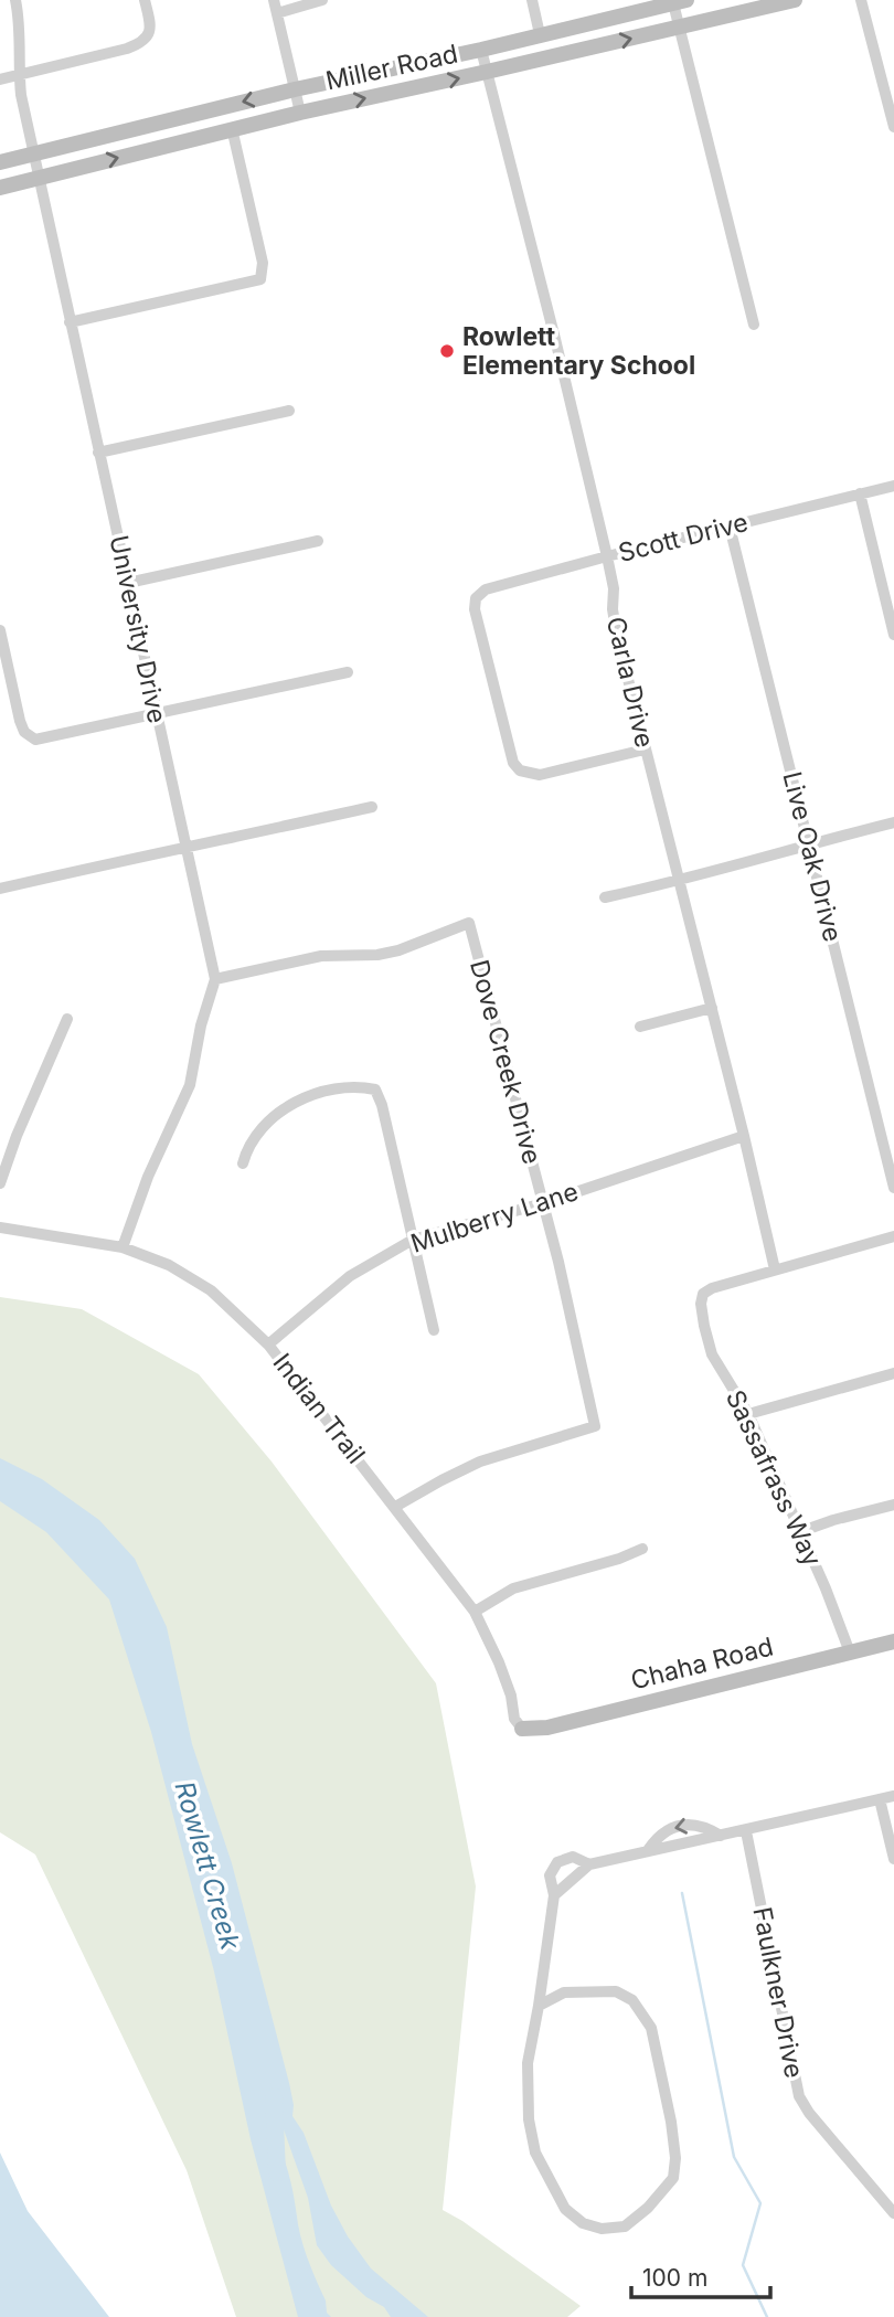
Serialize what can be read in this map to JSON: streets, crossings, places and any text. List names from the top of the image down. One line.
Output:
{"streets":{"main road":["Miller Road","Chaha Road"],"street":["Scott Drive","University Drive","Carla Drive","Live Oak Drive","Dove Creek Drive","Mulberry Lane","Indian Trail","Sassafrass Way","Faulkner Drive"]},"crossings":[["Miller Road","University Drive"],["Miller Road","Carla Drive"],["Scott Drive","Carla Drive"],["Scott Drive","Live Oak Drive"],["University Drive","Dove Creek Drive"],["Carla Drive","Mulberry Lane"],["Carla Drive","Sassafrass Way"],["Dove Creek Drive","Mulberry Lane"],["Dove Creek Drive","Indian Trail"],["Mulberry Lane","Indian Trail"],["Indian Trail","Chaha Road"],["Sassafrass Way","Chaha Road"]],"water":["Rowlett Creek"],"places":["Rowlett Elementary School"],"scale_bar":"100 m"}
